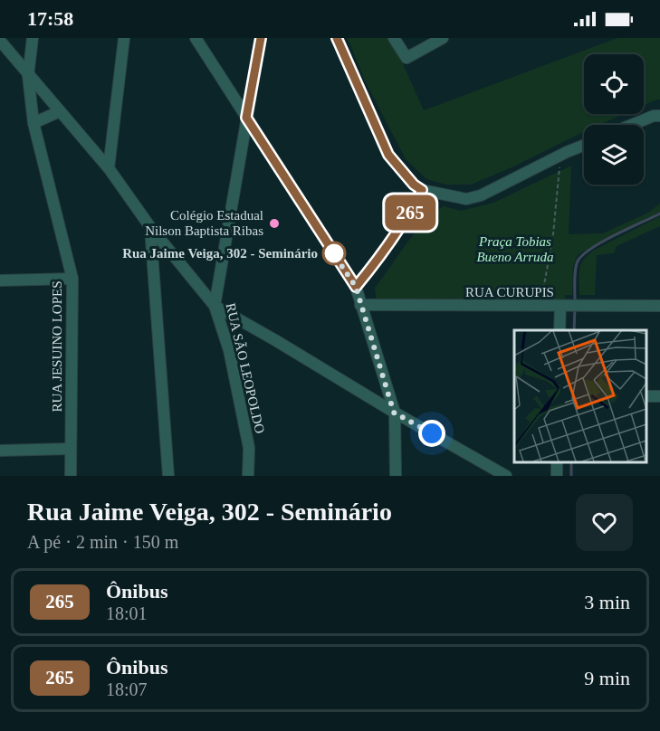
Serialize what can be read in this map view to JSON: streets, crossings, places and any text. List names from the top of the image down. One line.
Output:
{"streets":{"street":["RUA CURUPIS","RUA JESUINO LOPES","RUA SÃO LEOPOLDO"]},"parks":["Praça Tobias Bueno Arruda"],"places":["Colégio Estadual Nilson Baptista Ribas","Rua Jaime Veiga, 302 - Seminário"],"lines":["bus line 265"],"page":{"status":"17:58","on_map":"265","heading":["Rua Jaime Veiga, 302 - Seminário","A pé · 2 min · 150 m"],"list":[{"mark":"265","name":"Ônibus","note":"18:01","value":"3 min"},{"mark":"265","name":"Ônibus","note":"18:07","value":"9 min"}]}}
